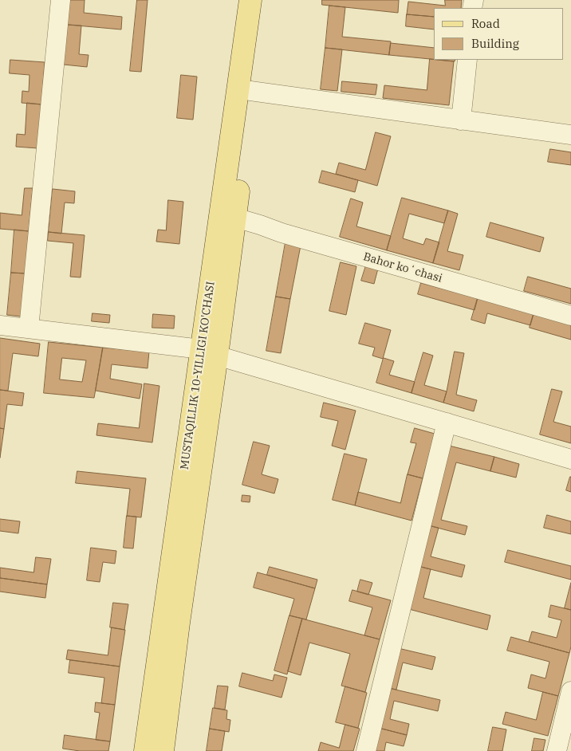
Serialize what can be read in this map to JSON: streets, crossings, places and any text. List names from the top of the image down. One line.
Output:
{"streets":{"main road":["MUSTAQILLIK 10-YILLIGI KO'CHASI"],"street":["Bahor koʻchasi"]},"crossings":[["Bahor koʻchasi","MUSTAQILLIK 10-YILLIGI KO'CHASI"]],"legend":["Road","Building"]}
